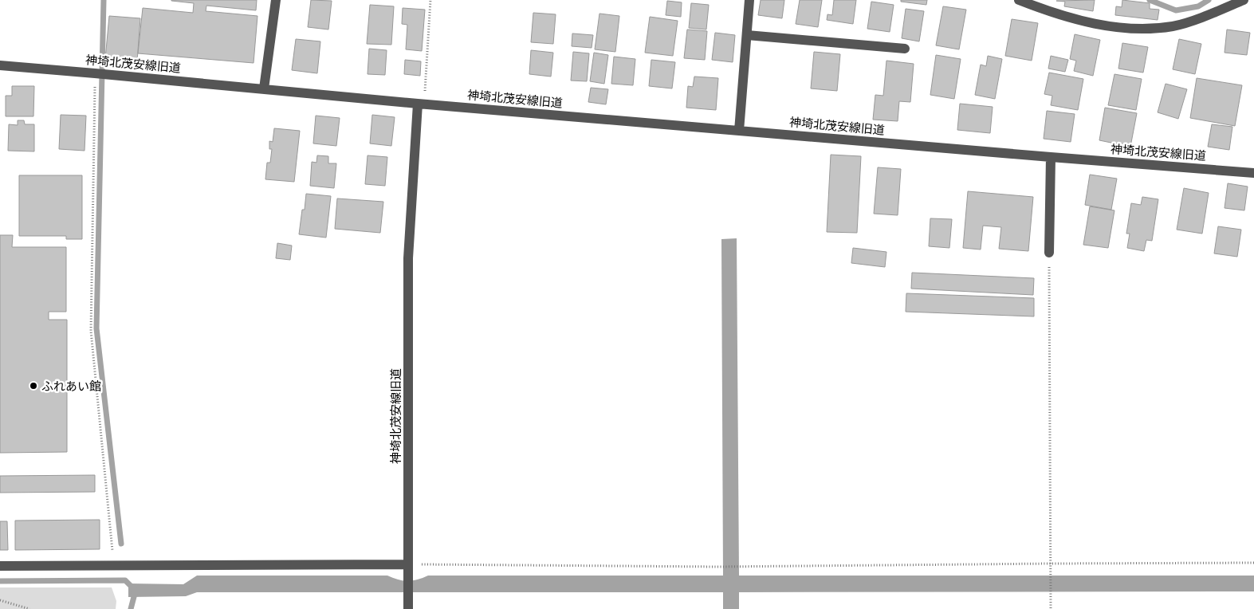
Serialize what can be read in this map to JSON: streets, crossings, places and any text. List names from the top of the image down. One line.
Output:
{"streets":{"street":["神埼北茂安線旧道"]},"places":["ふれあい館"]}
